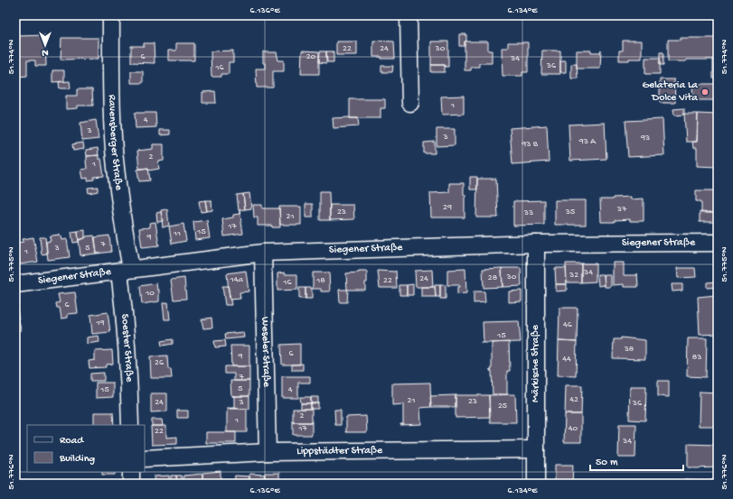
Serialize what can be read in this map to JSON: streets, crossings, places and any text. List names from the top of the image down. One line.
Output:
{"streets":{"street":["Ravensberger Straße","Siegener Straße","Soester Straße","Weseler Straße","Märkische Straße","Lippstädter Straße"]},"crossings":[["Ravensberger Straße","Siegener Straße"],["Ravensberger Straße","Soester Straße"],["Siegener Straße","Soester Straße"],["Siegener Straße","Weseler Straße"],["Siegener Straße","Märkische Straße"],["Weseler Straße","Lippstädter Straße"],["Märkische Straße","Lippstädter Straße"]],"places":["Gelateria La Dolce Vita"],"house_numbers":["22","24","30","6","20","34","36","16","1","4","3","3","93","93 A","93 B","2","1","29","37","23","35","33","21","17","15","11","9","7","3","5","1","34","32","30","28","24","14a","18","22","16","10","6","19","46","15","38","6","9","83","44","26","7","5","15","4","42","21","23","24","3","36","25","2","1","17","40","22","34"],"legend":["Road","Building"],"scale_bar":"50 m","north":"bottom","coordinates":["6.136°E","6.134°E","51.774°N","51.775°N","51.776°N"]}
